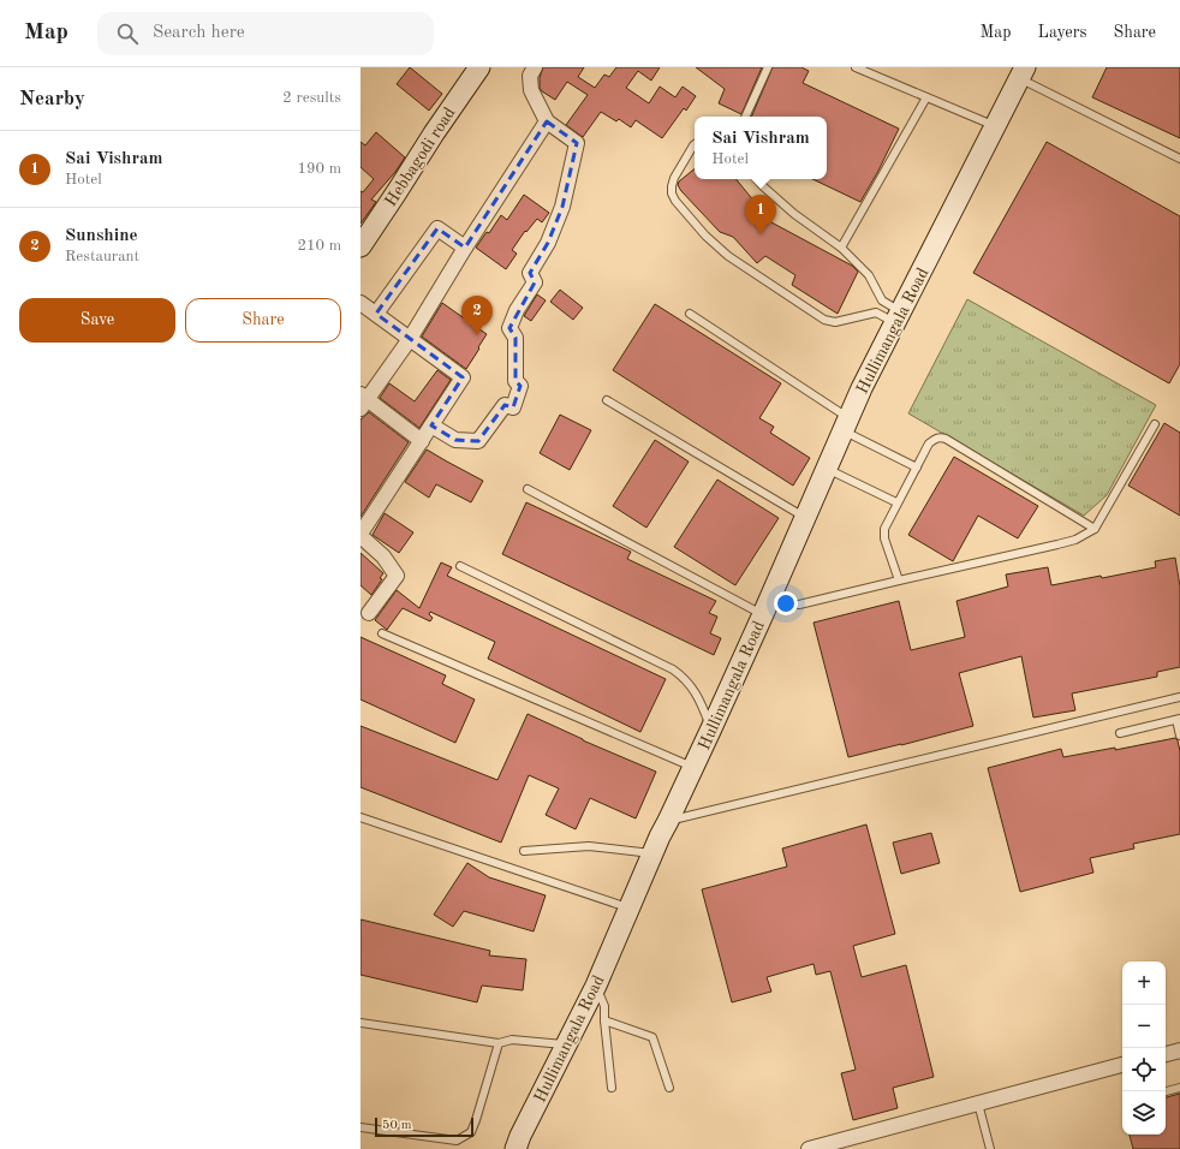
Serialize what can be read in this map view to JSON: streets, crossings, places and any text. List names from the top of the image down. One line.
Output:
{"streets":{"street":["Hebbagodi road","Hullimangala Road"]},"scale_bar":"50 m","page":{"header":"Map","search":"Search here","nav":["Map","Layers","Share"],"heading":["Nearby","2 results"],"popup":["Sai Vishram","Hotel"],"list":[{"mark":"1","name":"Sai Vishram","note":"Hotel","value":"190 m"},{"mark":"2","name":"Sunshine","note":"Restaurant","value":"210 m"}],"pins":["1","2"],"buttons":["Save","Share"],"map_buttons":["+","−"],"scale":"50 m"}}
